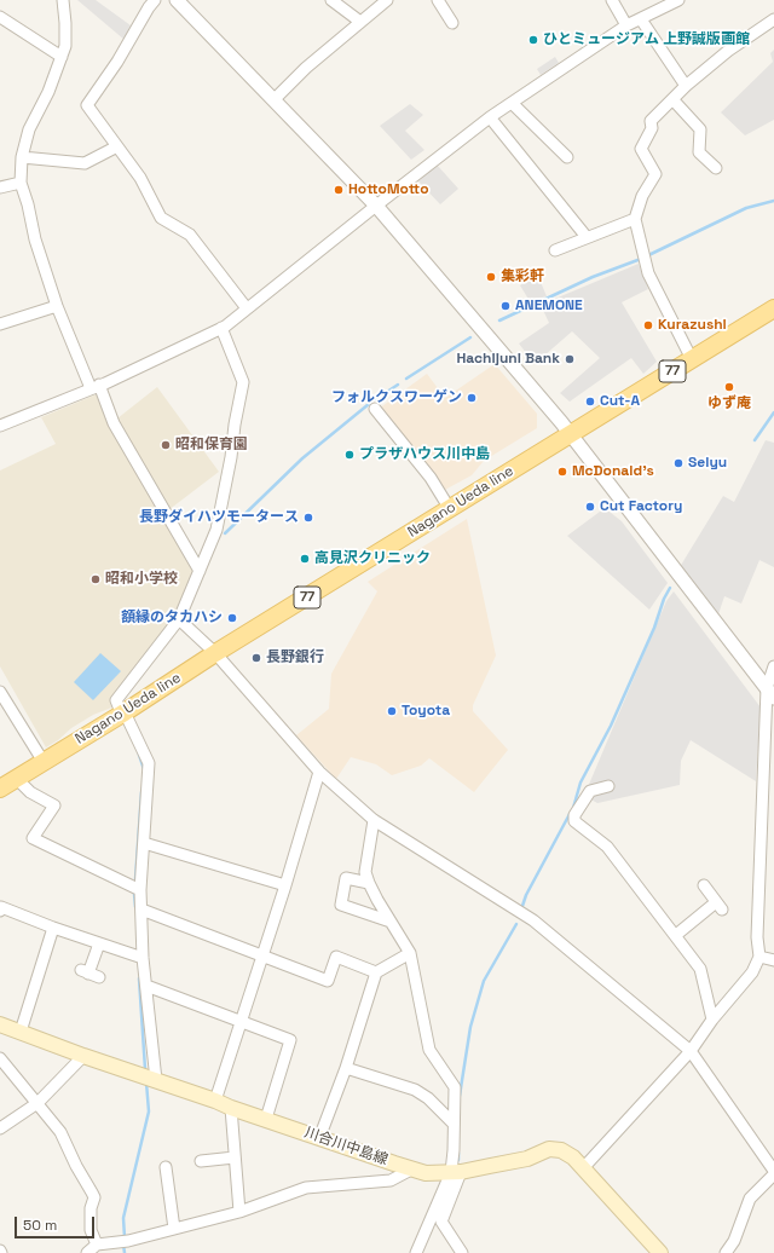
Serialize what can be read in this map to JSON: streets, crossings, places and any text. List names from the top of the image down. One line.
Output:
{"streets":{"main road":["77","Nagano Ueda line","川合川中島線"]},"places":["ひとミュージアム 上野誠版画館","HottoMotto","集彩軒","ANEMONE","Kurazushi","Hachijuni Bank","ゆず庵","フォルクスワーゲン","Cut-A","昭和保育園","プラザハウス川中島","Seiyu","McDonald's","Cut Factory","長野ダイハツモータース","高見沢クリニック","昭和小学校","額縁のタカハシ","長野銀行","Toyota"],"scale_bar":"50 m"}
